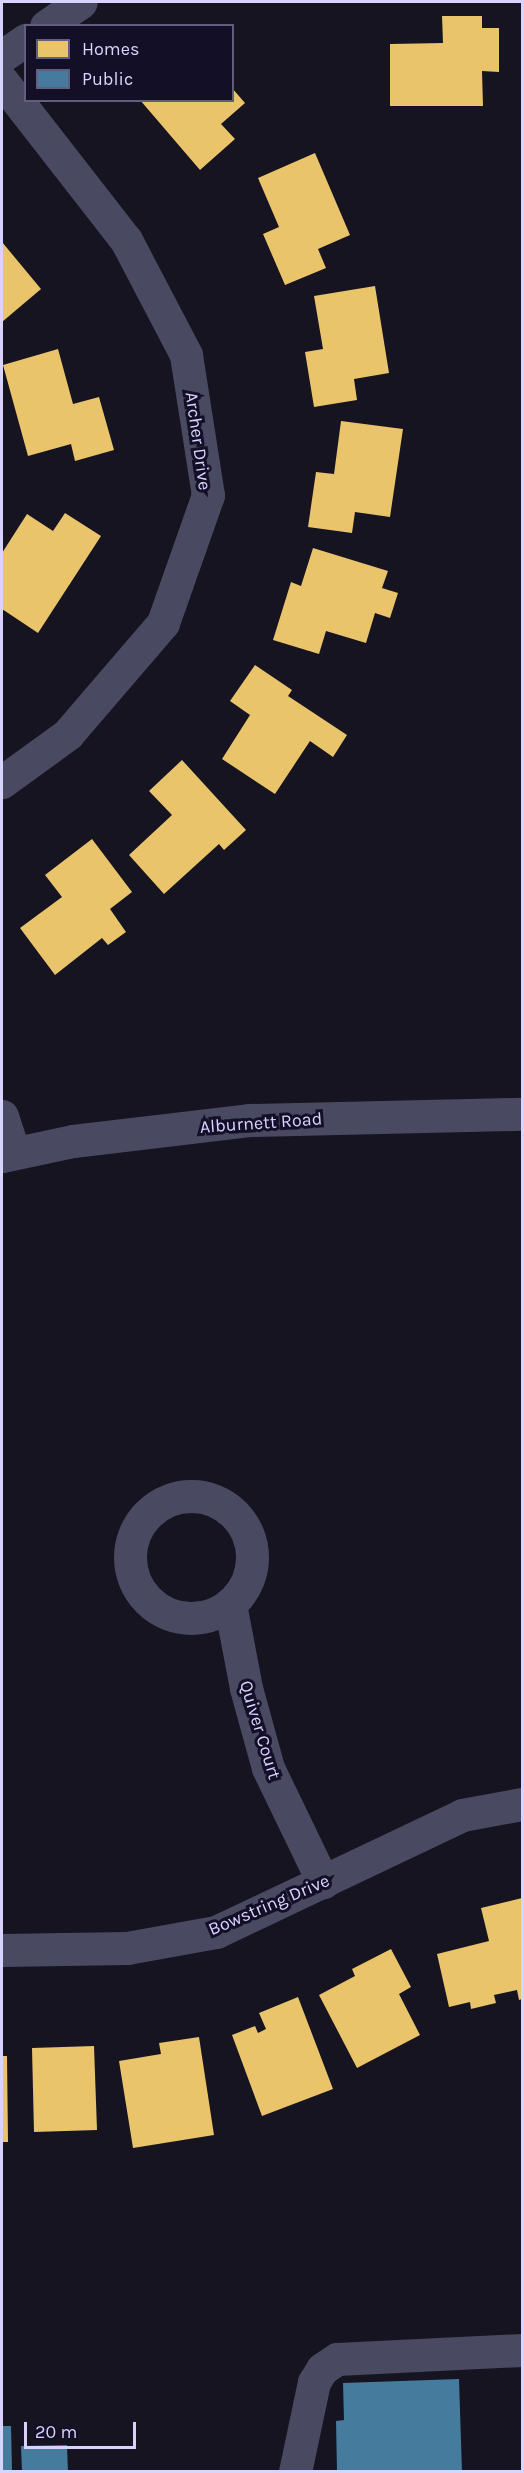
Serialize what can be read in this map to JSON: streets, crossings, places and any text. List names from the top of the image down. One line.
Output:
{"streets":{"street":["Archer Drive","Alburnett Road","Quiver Court","Bowstring Drive"]},"crossings":[["Quiver Court","Bowstring Drive"]],"legend":["Homes","Public"],"scale_bar":"20 m"}
